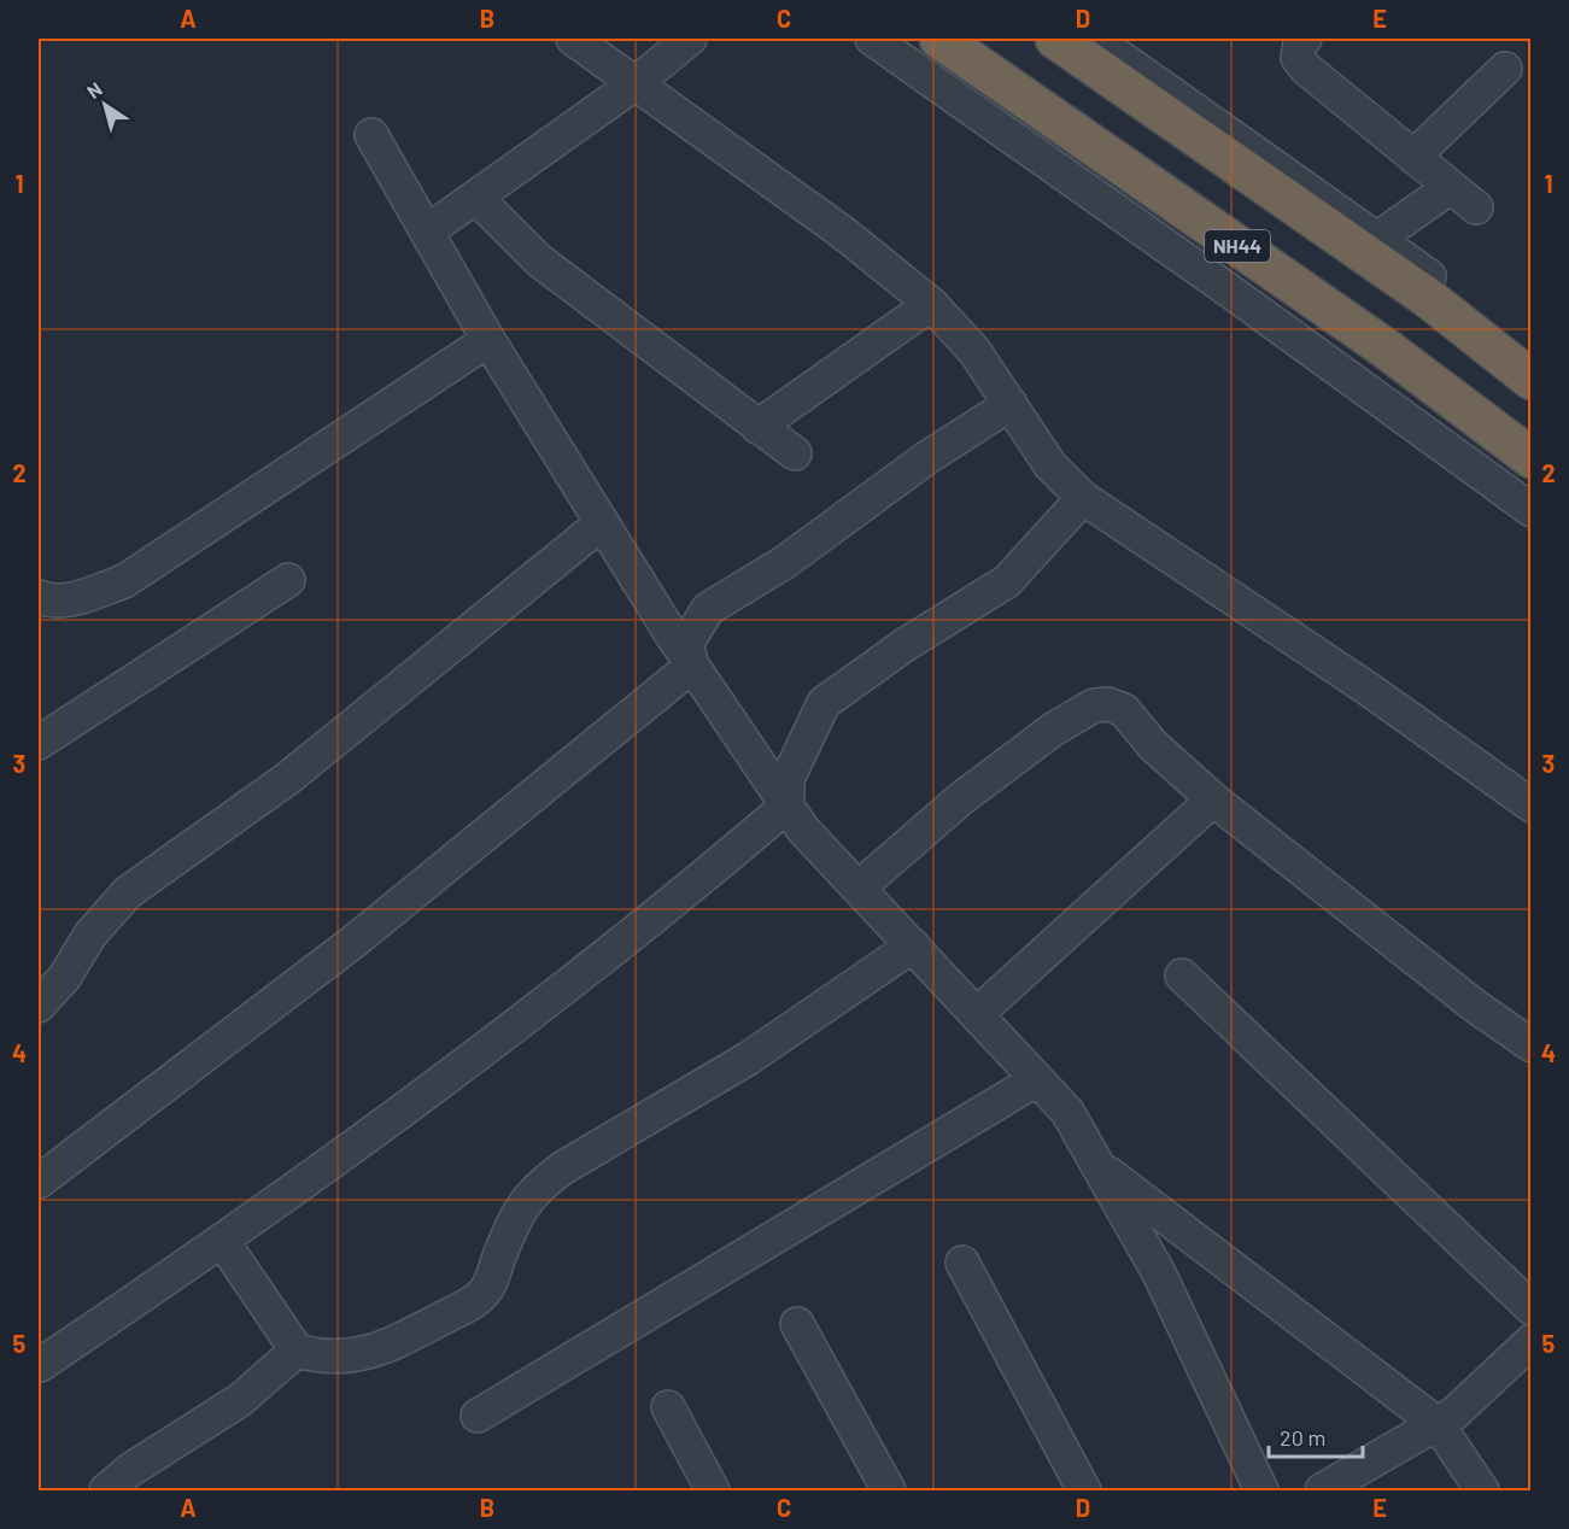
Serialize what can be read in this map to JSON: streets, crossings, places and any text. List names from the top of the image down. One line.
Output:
{"streets":{"highway":["NH44"]},"scale_bar":"20 m","north":"top left","grid":{"columns":["A","B","C","D","E"],"rows":["1","2","3","4","5"]}}
